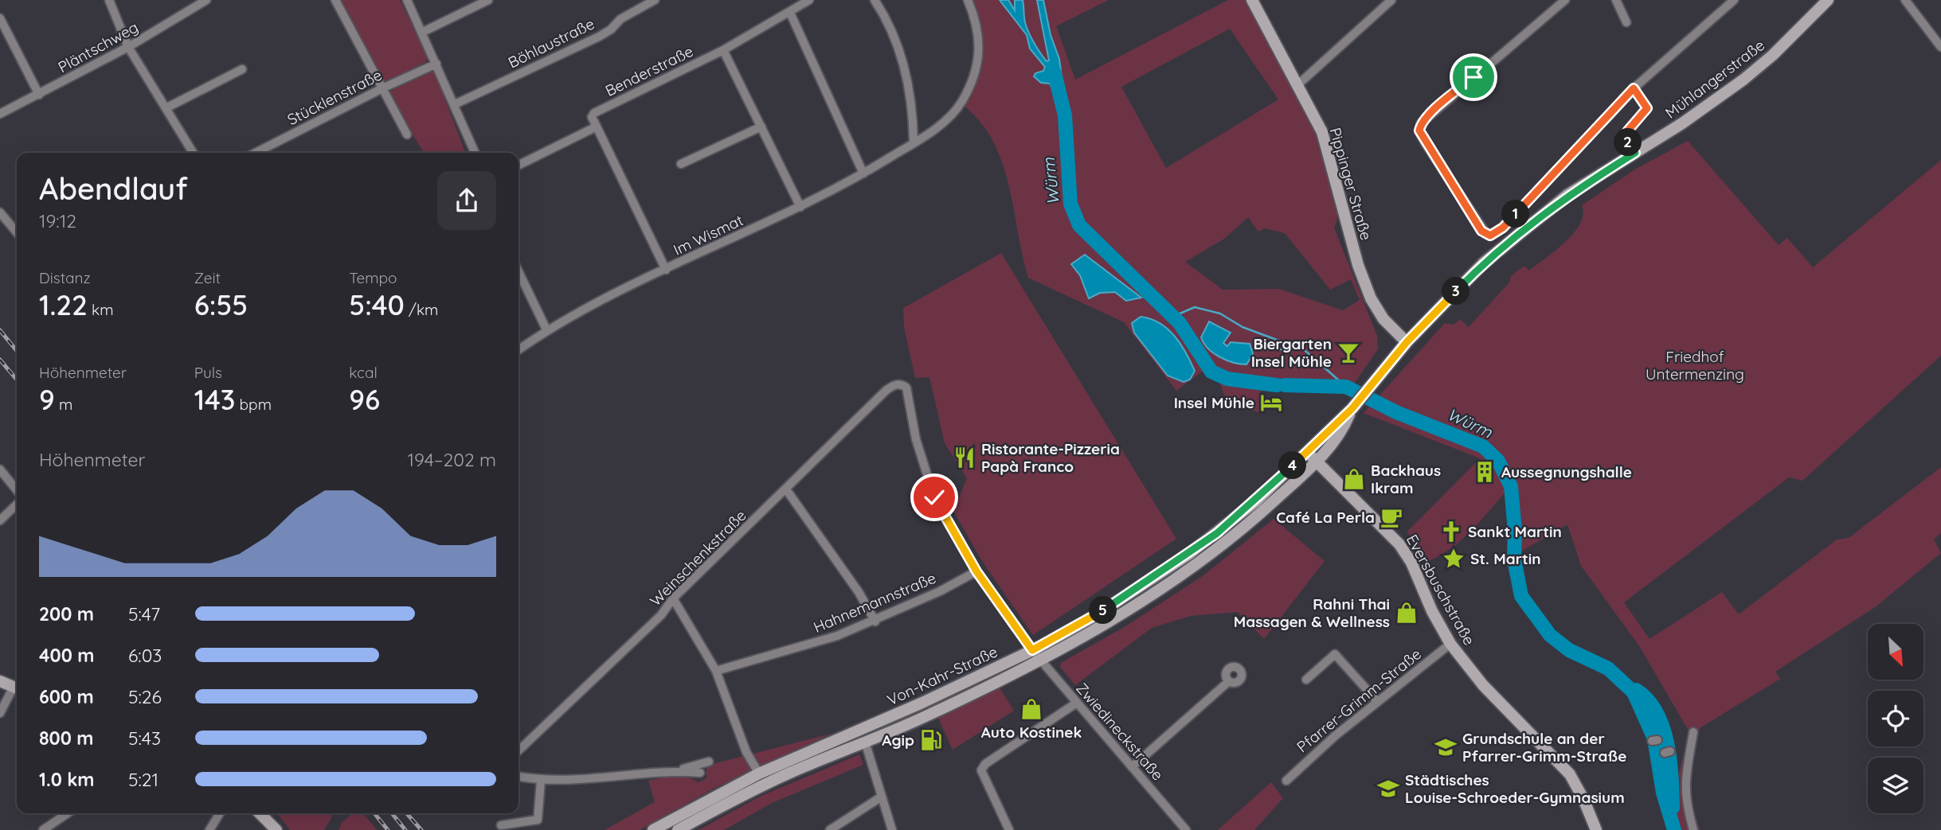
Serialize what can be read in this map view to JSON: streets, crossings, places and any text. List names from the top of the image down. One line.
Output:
{"streets":{"main road":["Mühlangerstraße","Pippinger Straße","Eversbuschstraße","Von-Kahr-Straße"],"street":["Böhlaustraße","Pläntschweg","Benderstraße","Stücklenstraße","Im Wismat","Weinschenkstraße","Hahnemannstraße","Pfarrer-Grimm-Straße","Zwiedineckstraße"]},"crossings":[["Mühlangerstraße","Pippinger Straße"],["Mühlangerstraße","Von-Kahr-Straße"],["Pippinger Straße","Von-Kahr-Straße"],["Weinschenkstraße","Zwiedineckstraße"],["Eversbuschstraße","Von-Kahr-Straße"],["Eversbuschstraße","Pfarrer-Grimm-Straße"],["Hahnemannstraße","Zwiedineckstraße"],["Von-Kahr-Straße","Zwiedineckstraße"]],"water":["Würm"],"parks":["Friedhof Untermenzing"],"places":{"bar":["Biergarten Insel Mühle"],"hotel":["Insel Mühle"],"restaurant":["Ristorante-Pizzeria Papà Franco"],"building":["Aussegnungshalle"],"shop":["Backhaus Ikram","Rahni Thai Massagen & Wellness","Auto Kostinek"],"cafe":["Café La Perla"],"church":["Sankt Martin"],"place":["St. Martin"],"fuel station":["Agip"],"school or university":["Grundschule an der Pfarrer-Grimm-Straße","Städtisches Louise-Schroeder-Gymnasium"]},"north":"bottom right","page":{"pins":["2","1","3","4","5"],"heading":["Abendlauf","19:12"],"stats":[["Distanz","1.22 km"],["Zeit","6:55"],["Tempo","5:40 /km"],["Höhenmeter","9 m"],["Puls","143 bpm"],["kcal","96"]],"chart":["Höhenmeter","194–202 m"],"list":[{"name":"200 m","note":"5:47"},{"name":"400 m","note":"6:03"},{"name":"600 m","note":"5:26"},{"name":"800 m","note":"5:43"},{"name":"1.0 km","note":"5:21"}]}}
